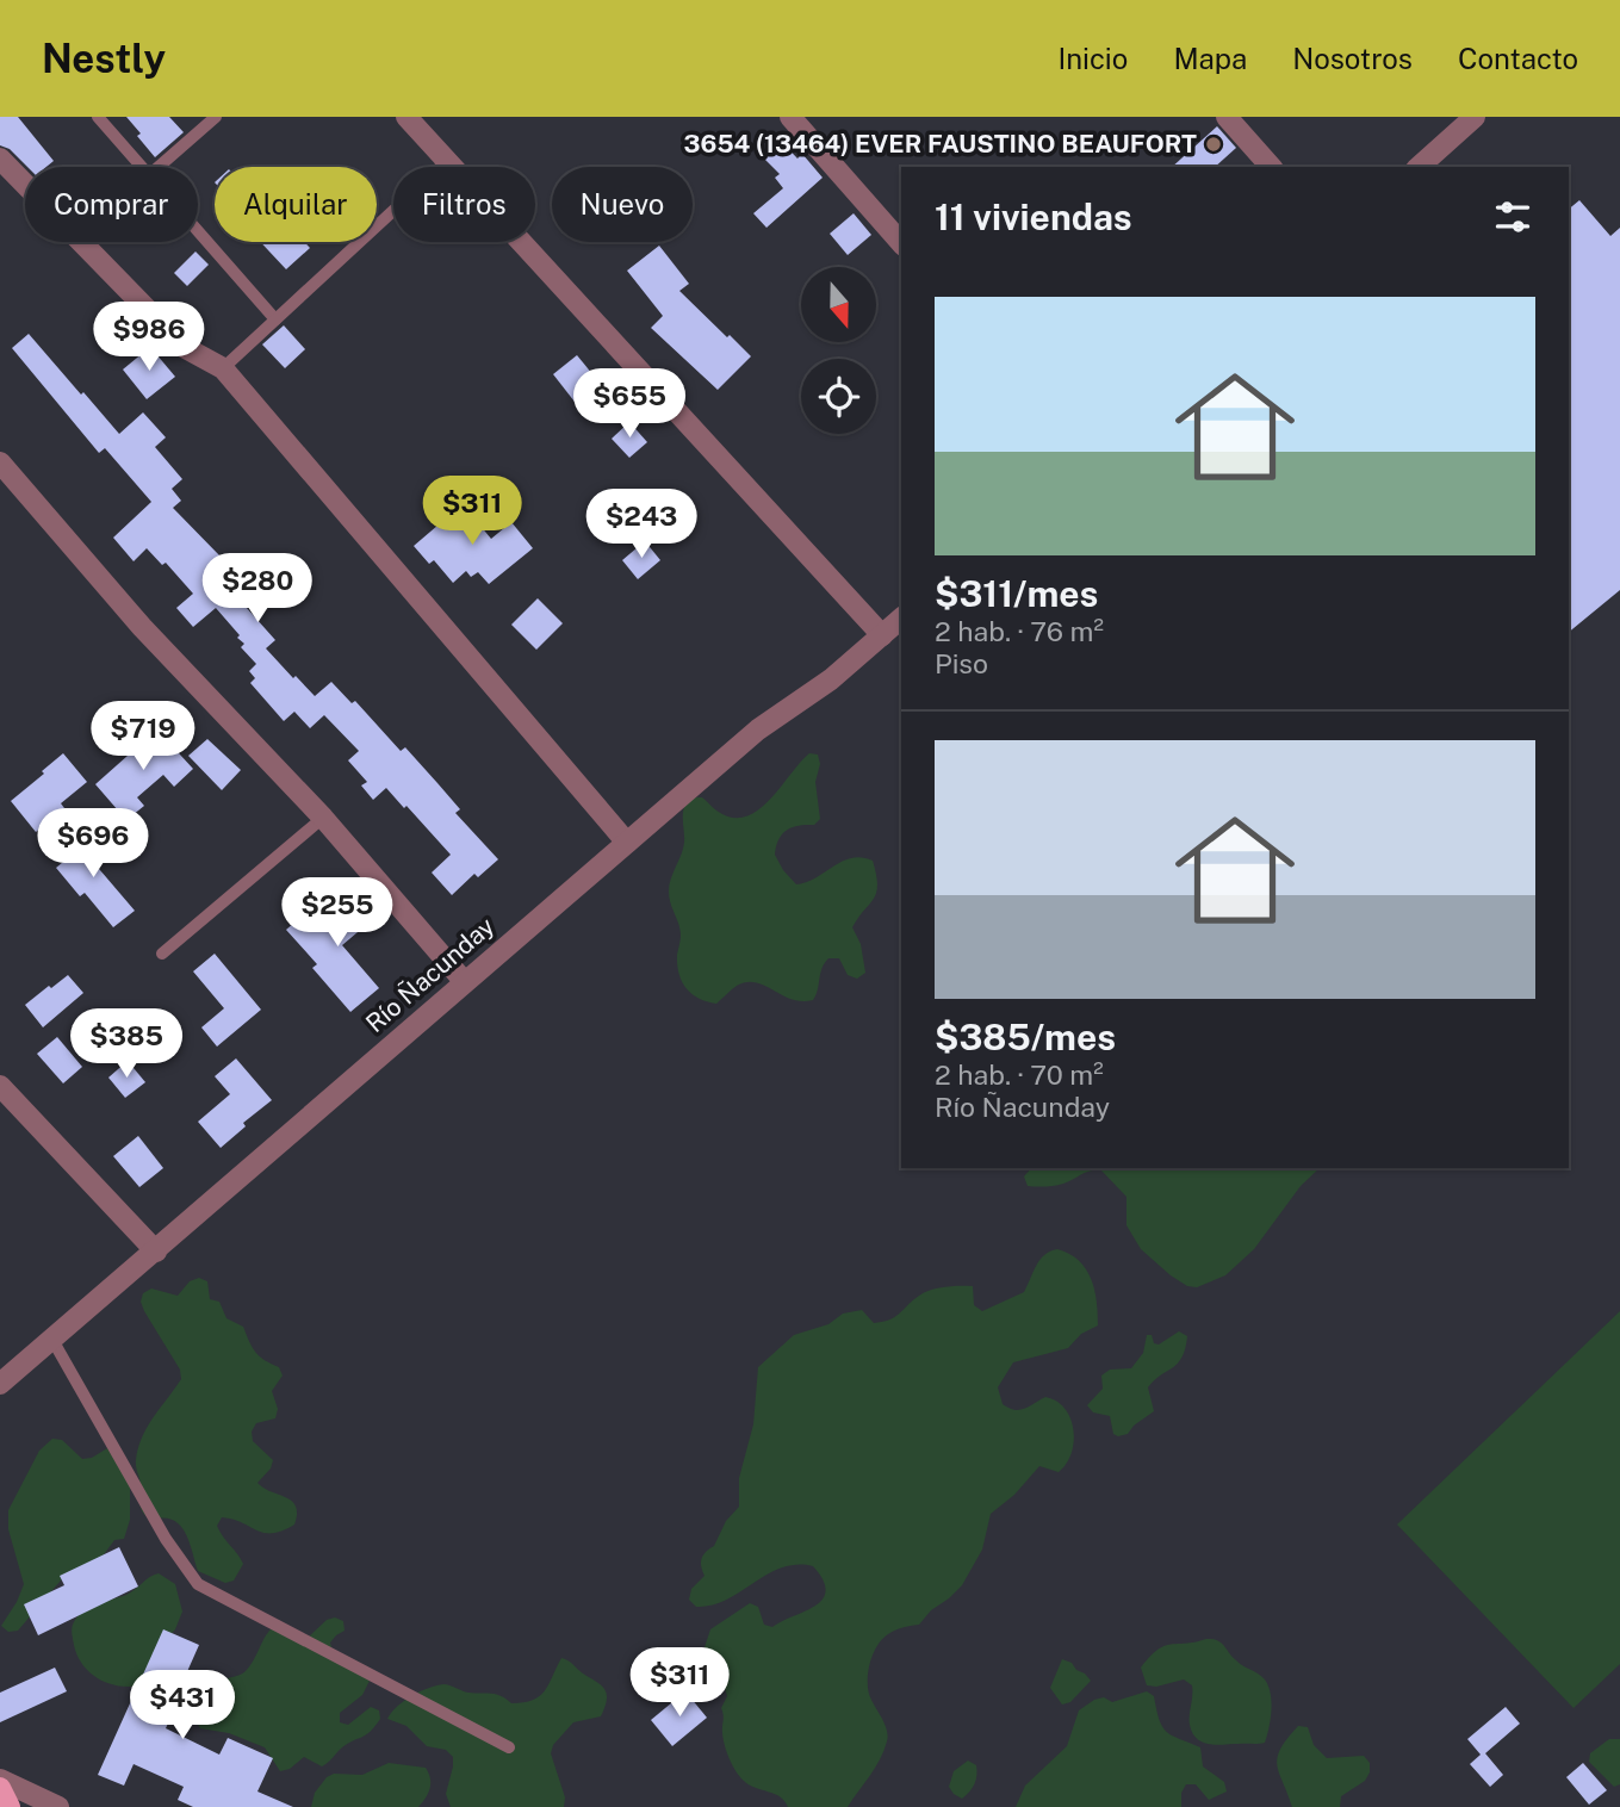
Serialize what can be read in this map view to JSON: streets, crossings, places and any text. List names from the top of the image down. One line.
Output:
{"streets":{"street":["Río Ñacunday"]},"places":["3654 (13464) EVER FAUSTINO BEAUFORT"],"north":"bottom","page":{"header":"Nestly","nav":["Inicio","Mapa","Nosotros","Contacto"],"chip":["Comprar","Alquilar","Filtros","Nuevo"],"heading":"11 viviendas","list":[{"name":"$311/mes","note":"2 hab. · 76 m² · Piso"},{"name":"$385/mes","note":"2 hab. · 70 m² · Río Ñacunday"}],"price":["$986","$655","$311","$243","$280","$719","$696","$255","$385","$311","$431"]}}
